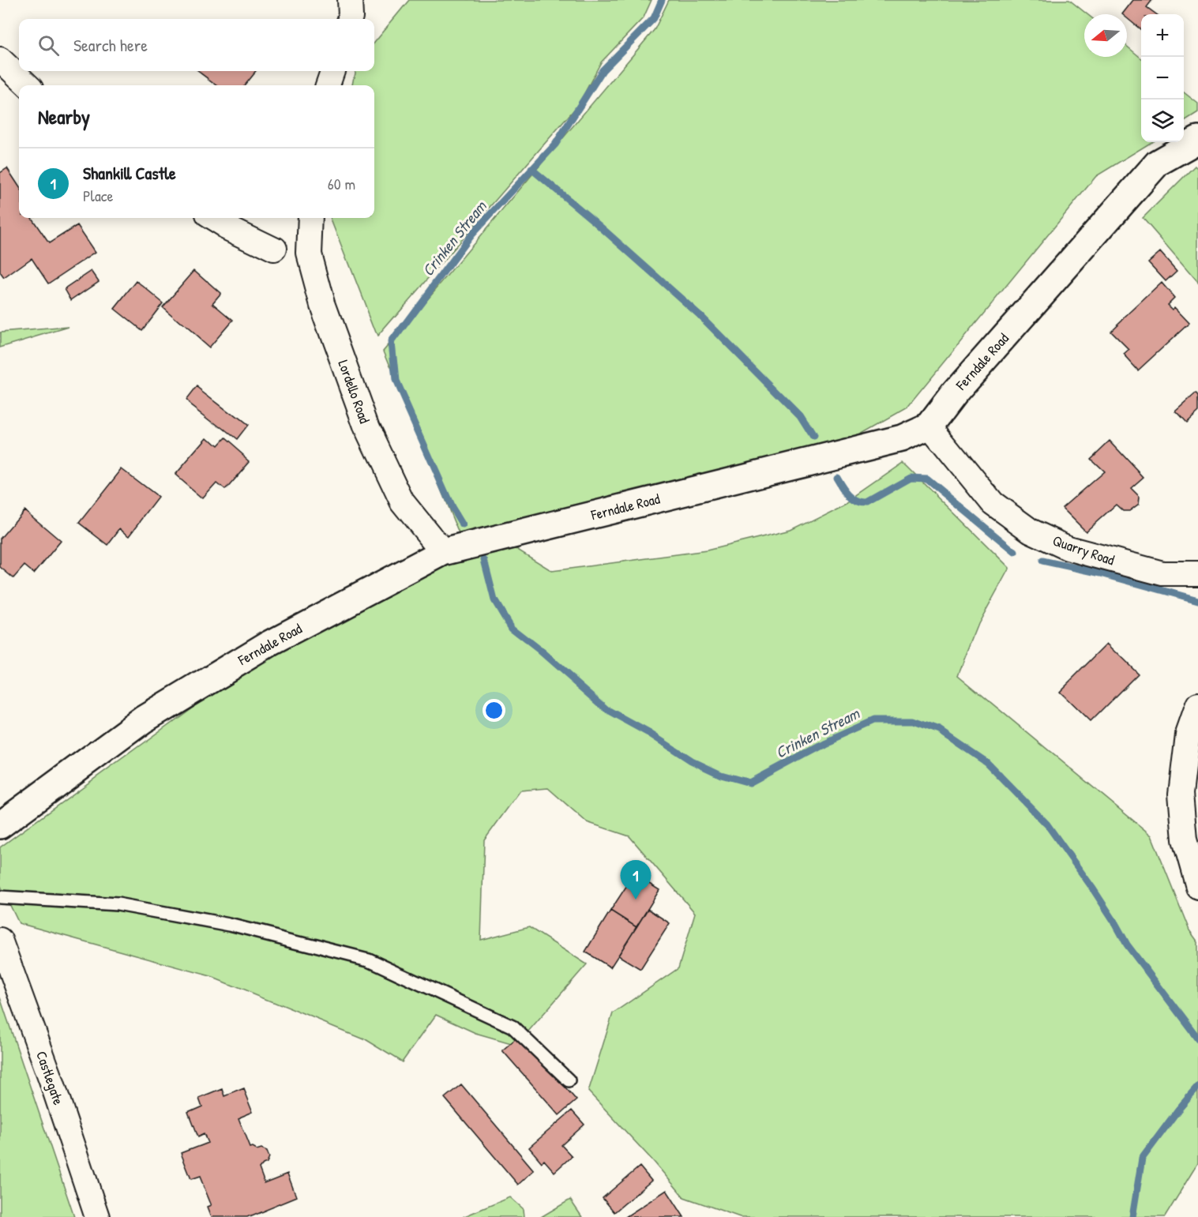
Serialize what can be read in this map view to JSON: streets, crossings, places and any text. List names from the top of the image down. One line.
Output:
{"streets":{"street":["Ferndale Road","Lordello Road","Quarry Road","Castlegate"]},"crossings":[["Ferndale Road","Lordello Road"],["Ferndale Road","Quarry Road"]],"water":["Crinken Stream"],"north":"left","page":{"map_buttons":["+","−"],"search":"Search here","heading":"Nearby","list":[{"mark":"1","name":"Shankill Castle","note":"Place","value":"60 m"}],"pins":"1"}}
